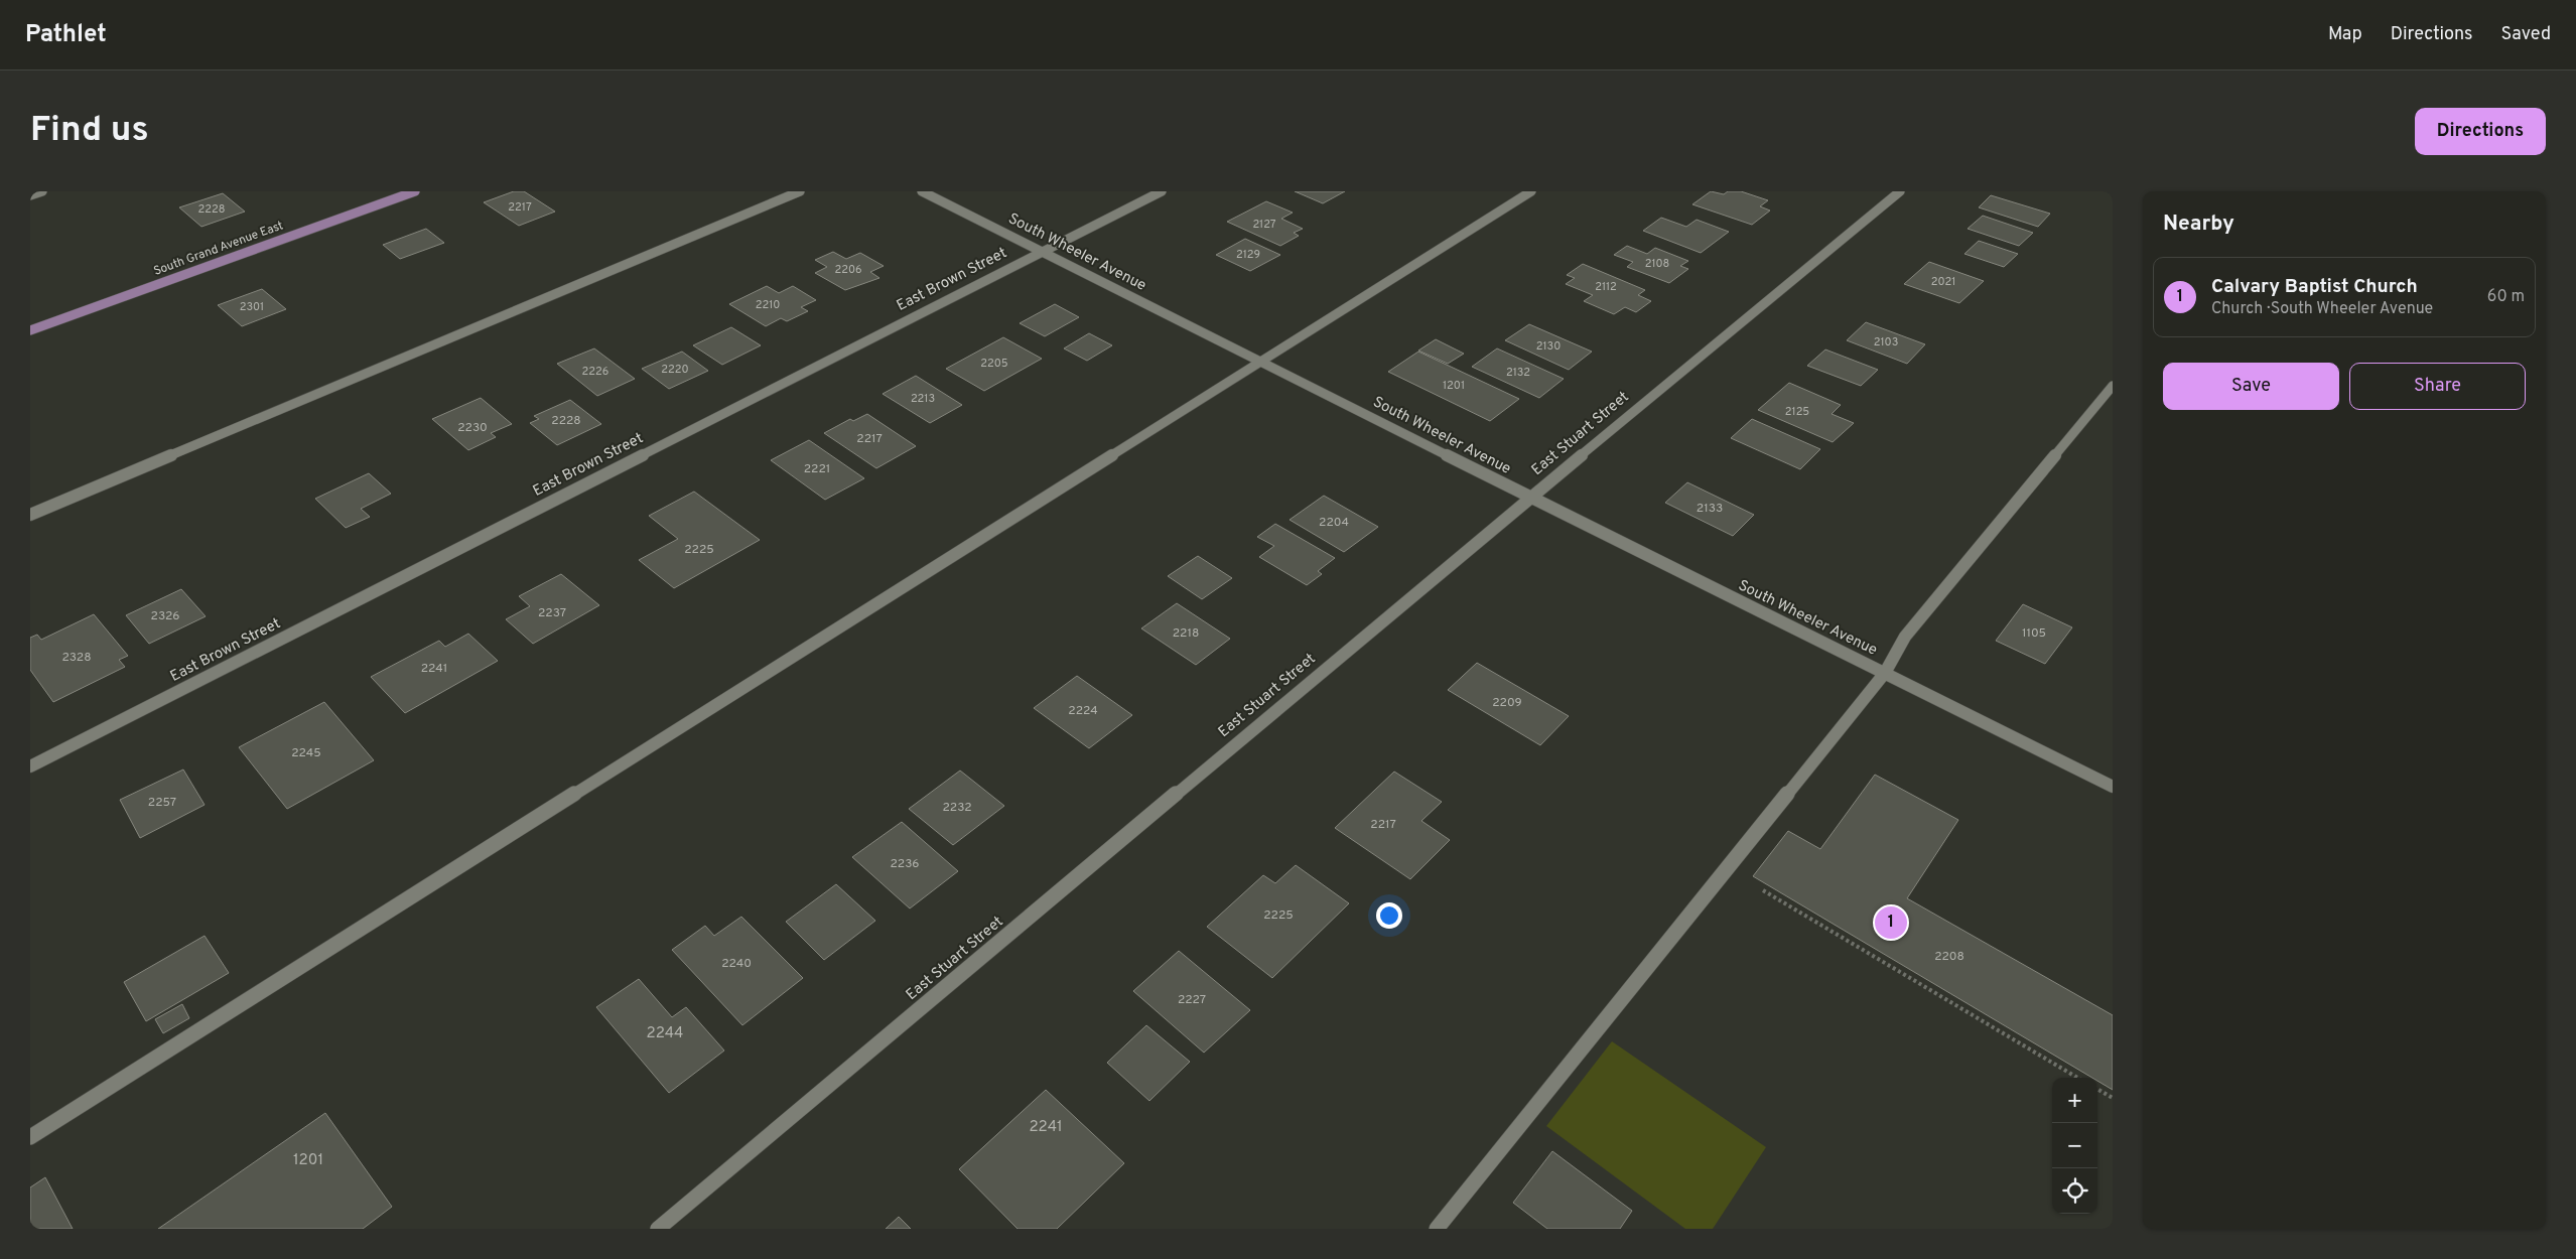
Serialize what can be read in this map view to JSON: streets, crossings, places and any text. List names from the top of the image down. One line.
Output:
{"streets":{"main road":["South Grand Avenue East"],"street":["South Wheeler Avenue","East Brown Street","East Stuart Street"]},"crossings":[["South Wheeler Avenue","East Brown Street"],["South Wheeler Avenue","East Stuart Street"]],"house_numbers":["2217","2228","2127","2129","2108","2206","2021","2112","2210","2301","2103","2130","2205","2220","2226","2132","1201","2213","2125","2228","2230","2217","2221","2133","2204","2225","2237","2326","2218","1105","2328","2241","2209","2224","2245","2257","2232","2217","2236","2225","2208","2240","2227","2244","2241","1201"],"page":{"header":"Pathlet","nav":["Map","Directions","Saved"],"buttons":["Directions",["Save","Share"]],"title":"Find us","heading":"Nearby","list":[{"mark":"1","name":"Calvary Baptist Church","note":"Church · South Wheeler Avenue","value":"60 m"}],"pins":"1","map_buttons":["+","−"]}}
